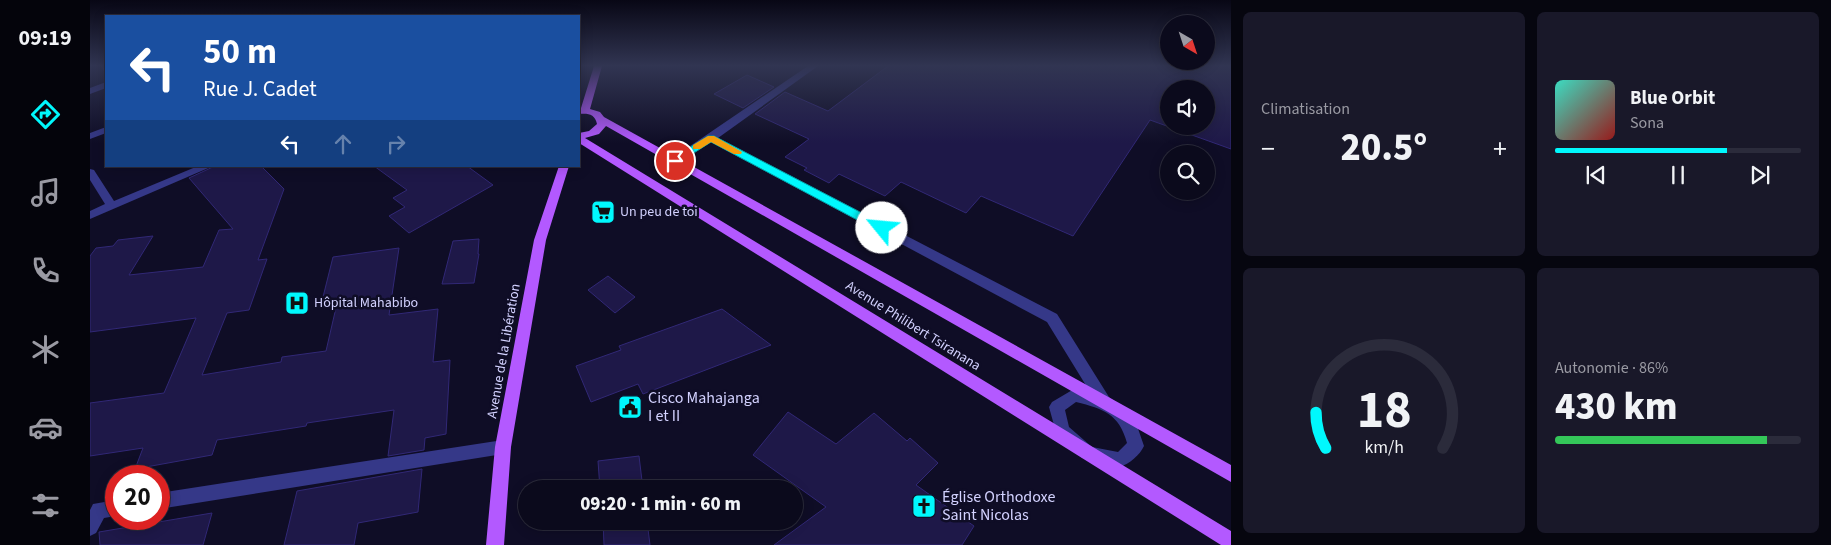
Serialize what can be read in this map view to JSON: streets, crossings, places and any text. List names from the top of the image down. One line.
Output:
{"streets":{"main road":["Avenue Philibert Tsiranana","Avenue de la Libération"]},"places":{"supermarket":["Un peu de toi"],"hospital":["Hôpital Mahabibo"],"public building":["Cisco Mahajanga I et II"],"church":["Église Orthodoxe Saint Nicolas"]},"north":"bottom right","page":{"tabs":"09:19","tile":["Climatisation",["Autonomie · 86%","430 km"]],"turn":["50 m","Rue J. Cadet"],"song":["Blue Orbit","Sona"],"heat":["−","20.5°","+"],"limit":"20","trip":"09:20 · 1 min · 60 m","gauge":["18","km/h"]}}
